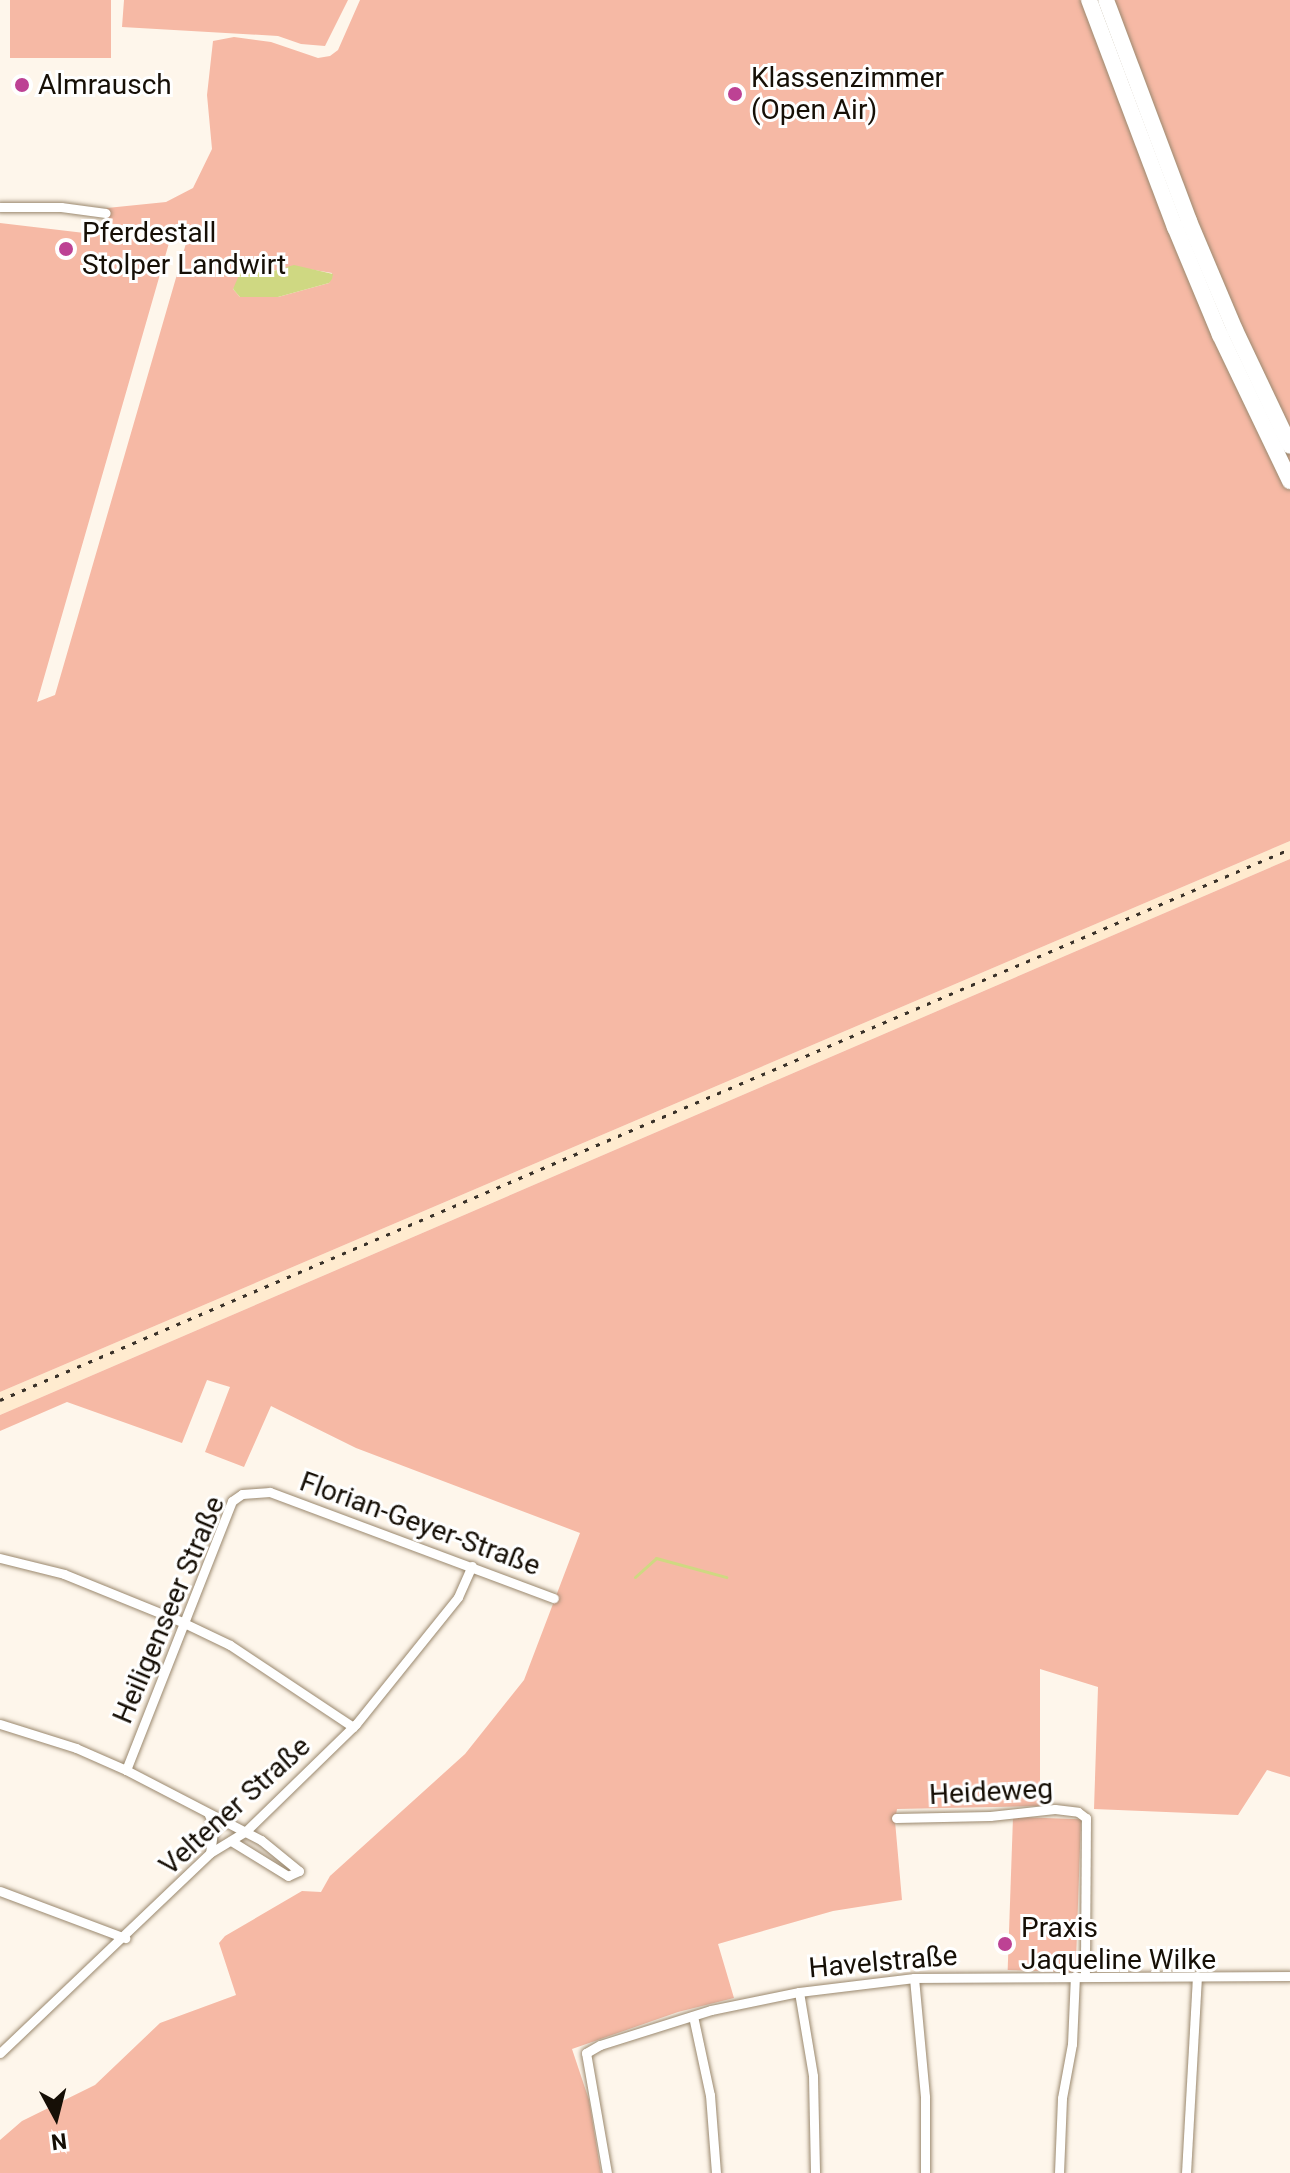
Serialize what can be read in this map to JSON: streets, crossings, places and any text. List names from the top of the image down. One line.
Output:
{"streets":{"street":["Florian-Geyer-Straße","Heiligenseer Straße","Heideweg","Veltener Straße","Havelstraße"]},"crossings":[["Florian-Geyer-Straße","Heiligenseer Straße"],["Florian-Geyer-Straße","Veltener Straße"],["Heideweg","Havelstraße"]],"places":["Almrausch","Klassenzimmer (Open Air)","Pferdestall Stolper Landwirt","Praxis Jaqueline Wilke"],"north":"bottom"}
